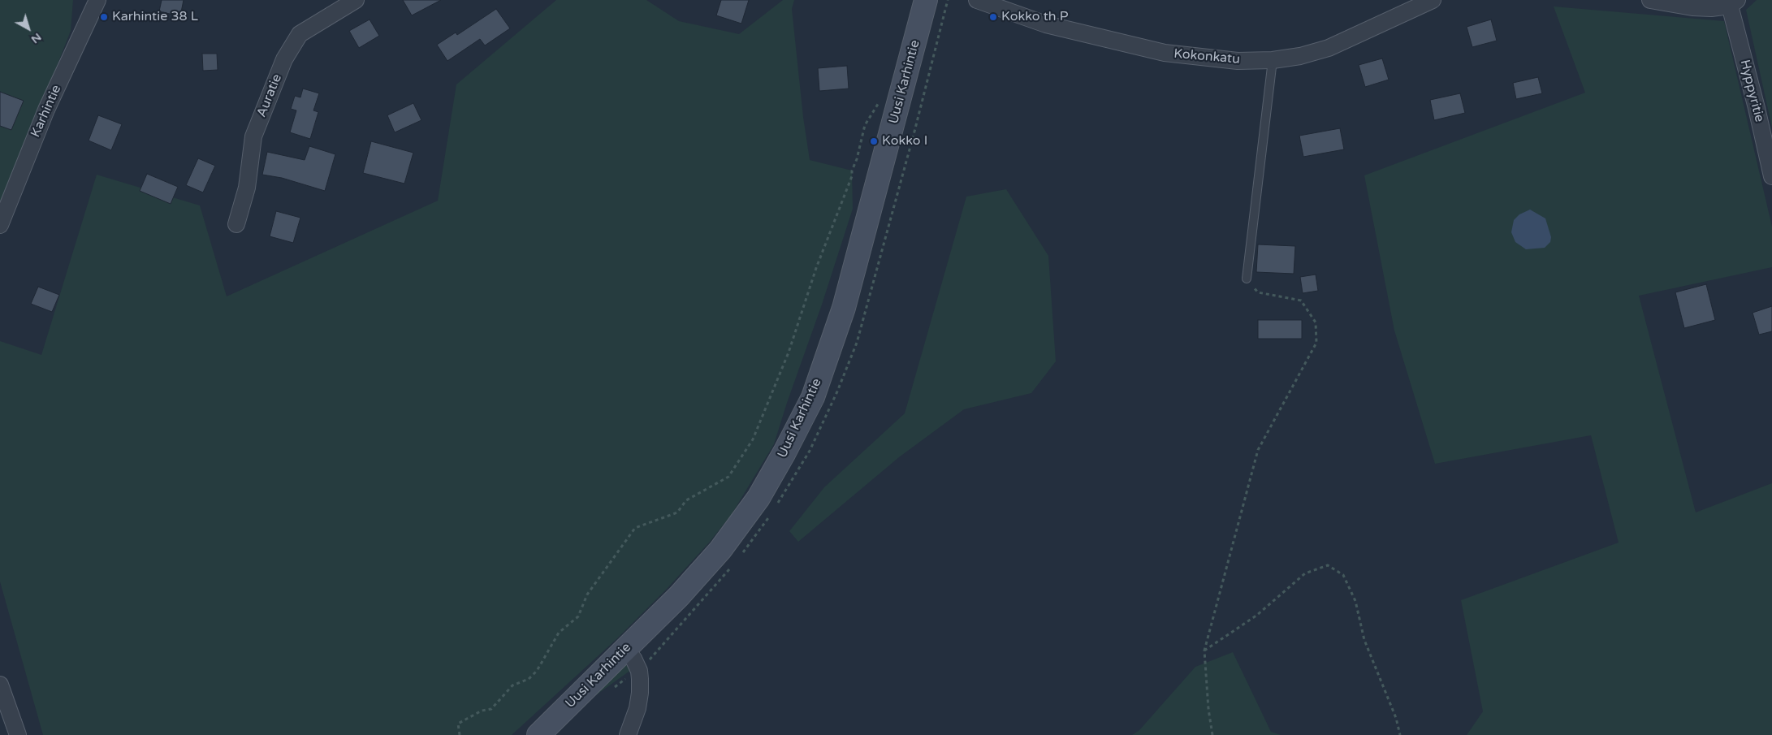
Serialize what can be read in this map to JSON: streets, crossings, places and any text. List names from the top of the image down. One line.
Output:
{"streets":{"street":["Kokonkatu","Uusi Karhintie","Hyppyritie","Auratie","Karhintie"]},"places":["Karhintie 38 L","Kokko th P","Kokko I"],"north":"bottom right"}
